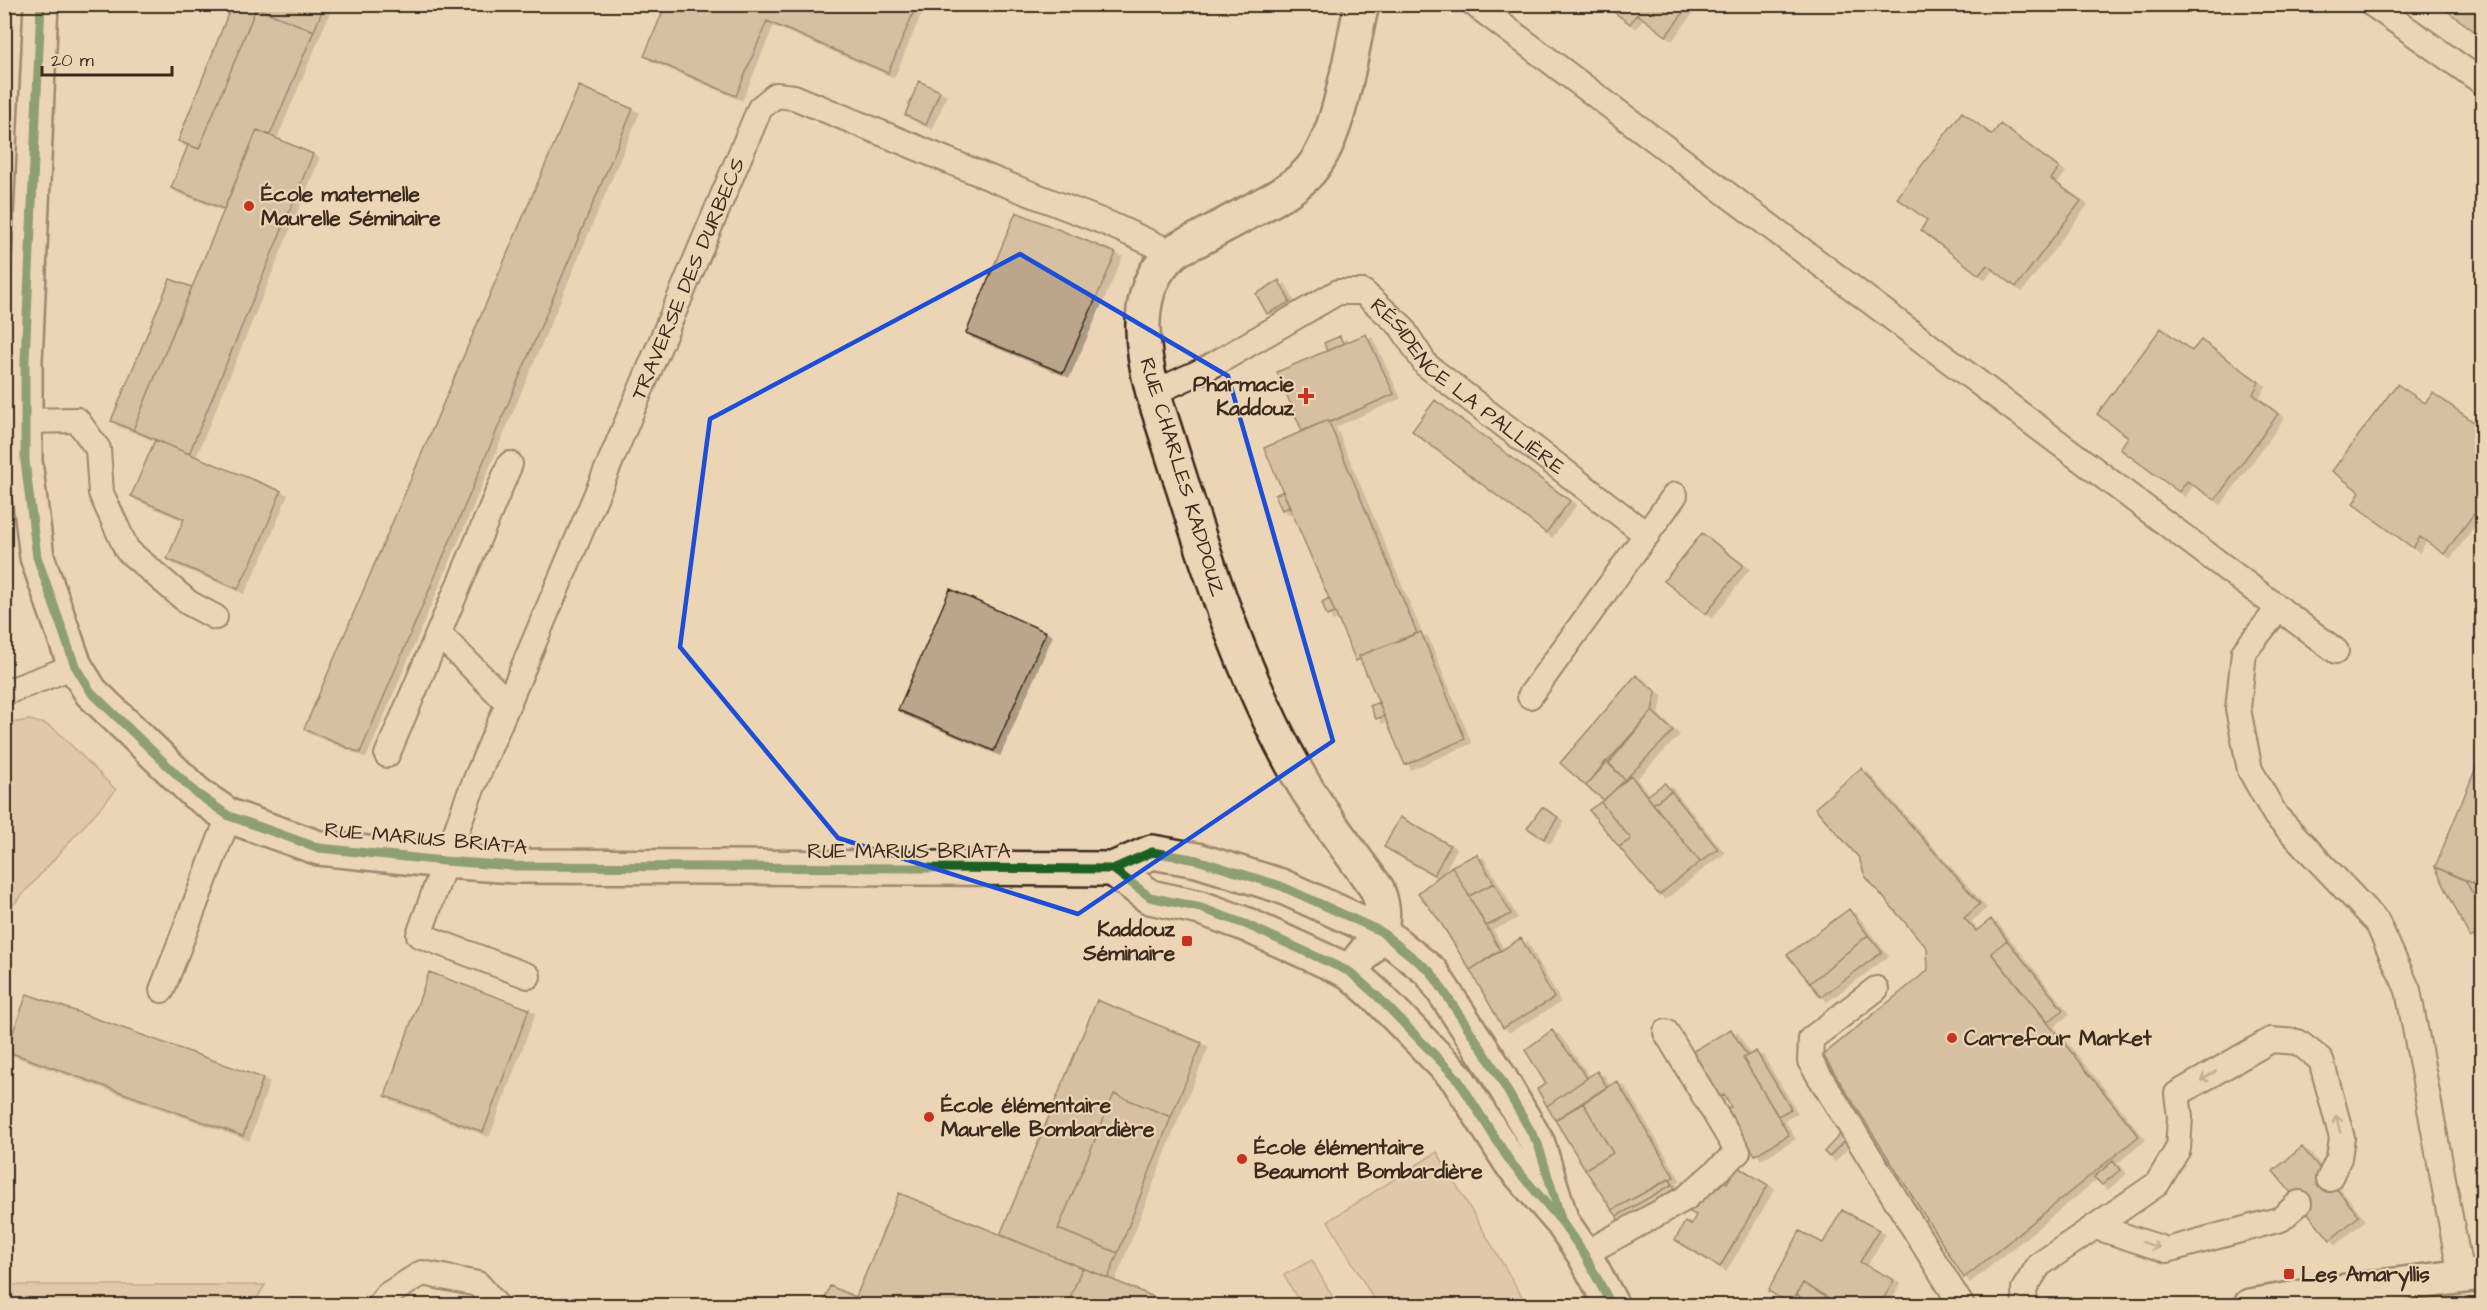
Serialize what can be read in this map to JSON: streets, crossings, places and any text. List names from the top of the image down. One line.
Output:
{"streets":{"street":["RUE CHARLES KADDOUZ","RUE MARIUS BRIATA"],"lane":["TRAVERSE DES DURBECS","RÉSIDENCE LA PALLIÈRE"]},"crossings":[["TRAVERSE DES DURBECS","RUE CHARLES KADDOUZ"],["TRAVERSE DES DURBECS","RUE MARIUS BRIATA"],["RÉSIDENCE LA PALLIÈRE","RUE CHARLES KADDOUZ"],["RUE CHARLES KADDOUZ","RUE MARIUS BRIATA"]],"places":{"other":["École maternelle Maurelle Séminaire","Carrefour Market","École élémentaire Maurelle Bombardière","École élémentaire Beaumont Bombardière"],"health":["Pharmacie Kaddouz"],"transit":["Kaddouz Séminaire","Les Amaryllis"]},"scale_bar":"20 m"}
